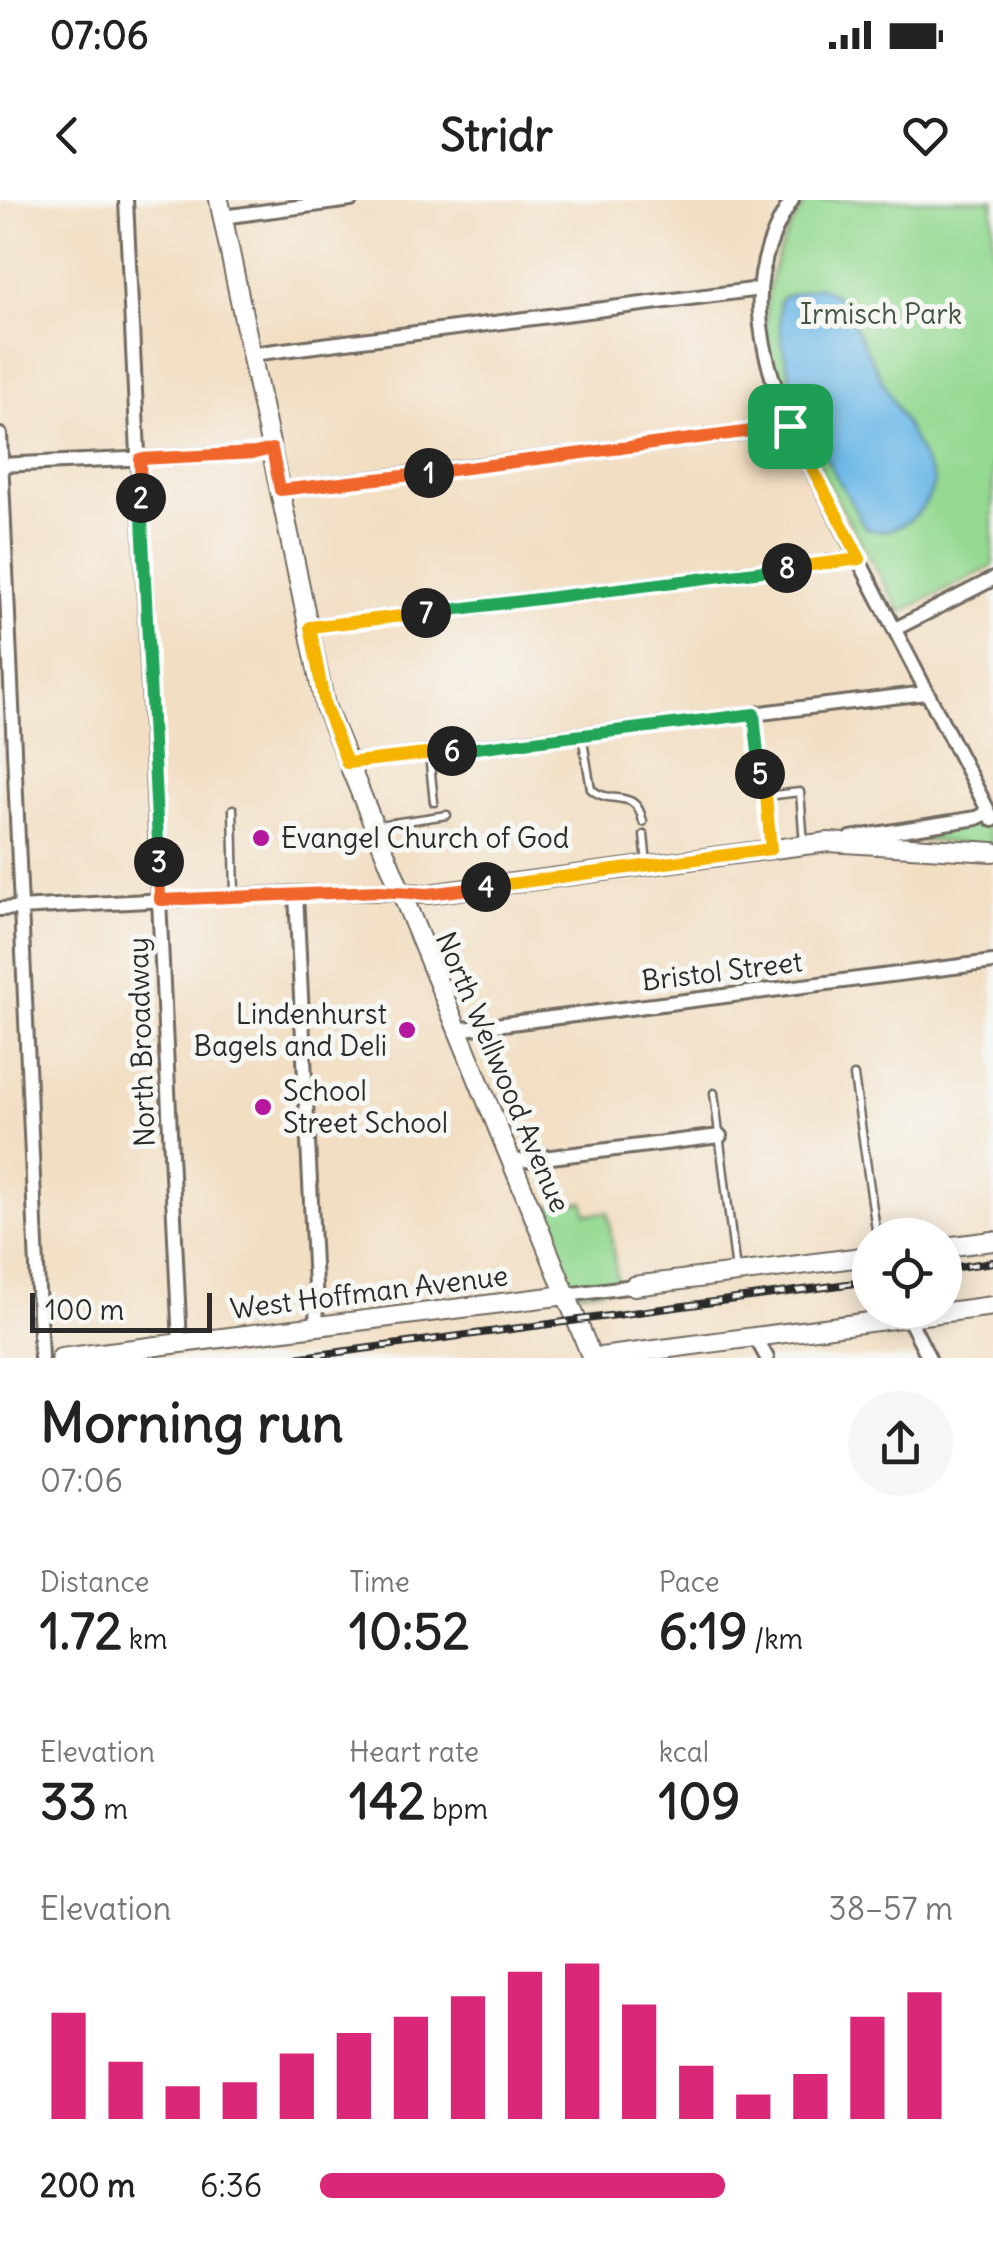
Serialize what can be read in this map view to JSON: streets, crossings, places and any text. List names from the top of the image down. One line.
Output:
{"streets":{"main road":["North Wellwood Avenue","West Hoffman Avenue"],"street":["Bristol Street","North Broadway"]},"crossings":[["Bristol Street","North Wellwood Avenue"],["North Broadway","West Hoffman Avenue"],["North Wellwood Avenue","West Hoffman Avenue"]],"parks":["Irmisch Park"],"places":["Evangel Church of God","Lindenhurst Bagels and Deli","School Street School"],"scale_bar":"100 m","page":{"status":"07:06","header":"Stridr","pins":["1","2","8","7","6","5","3","4"],"scale":"100 m","heading":["Morning run","07:06"],"stats":[["Distance","1.72 km"],["Time","10:52"],["Pace","6:19 /km"],["Elevation","33 m"],["Heart rate","142 bpm"],["kcal","109"]],"chart":["Elevation","38–57 m"],"list":[{"name":"200 m","note":"6:36"}]}}
